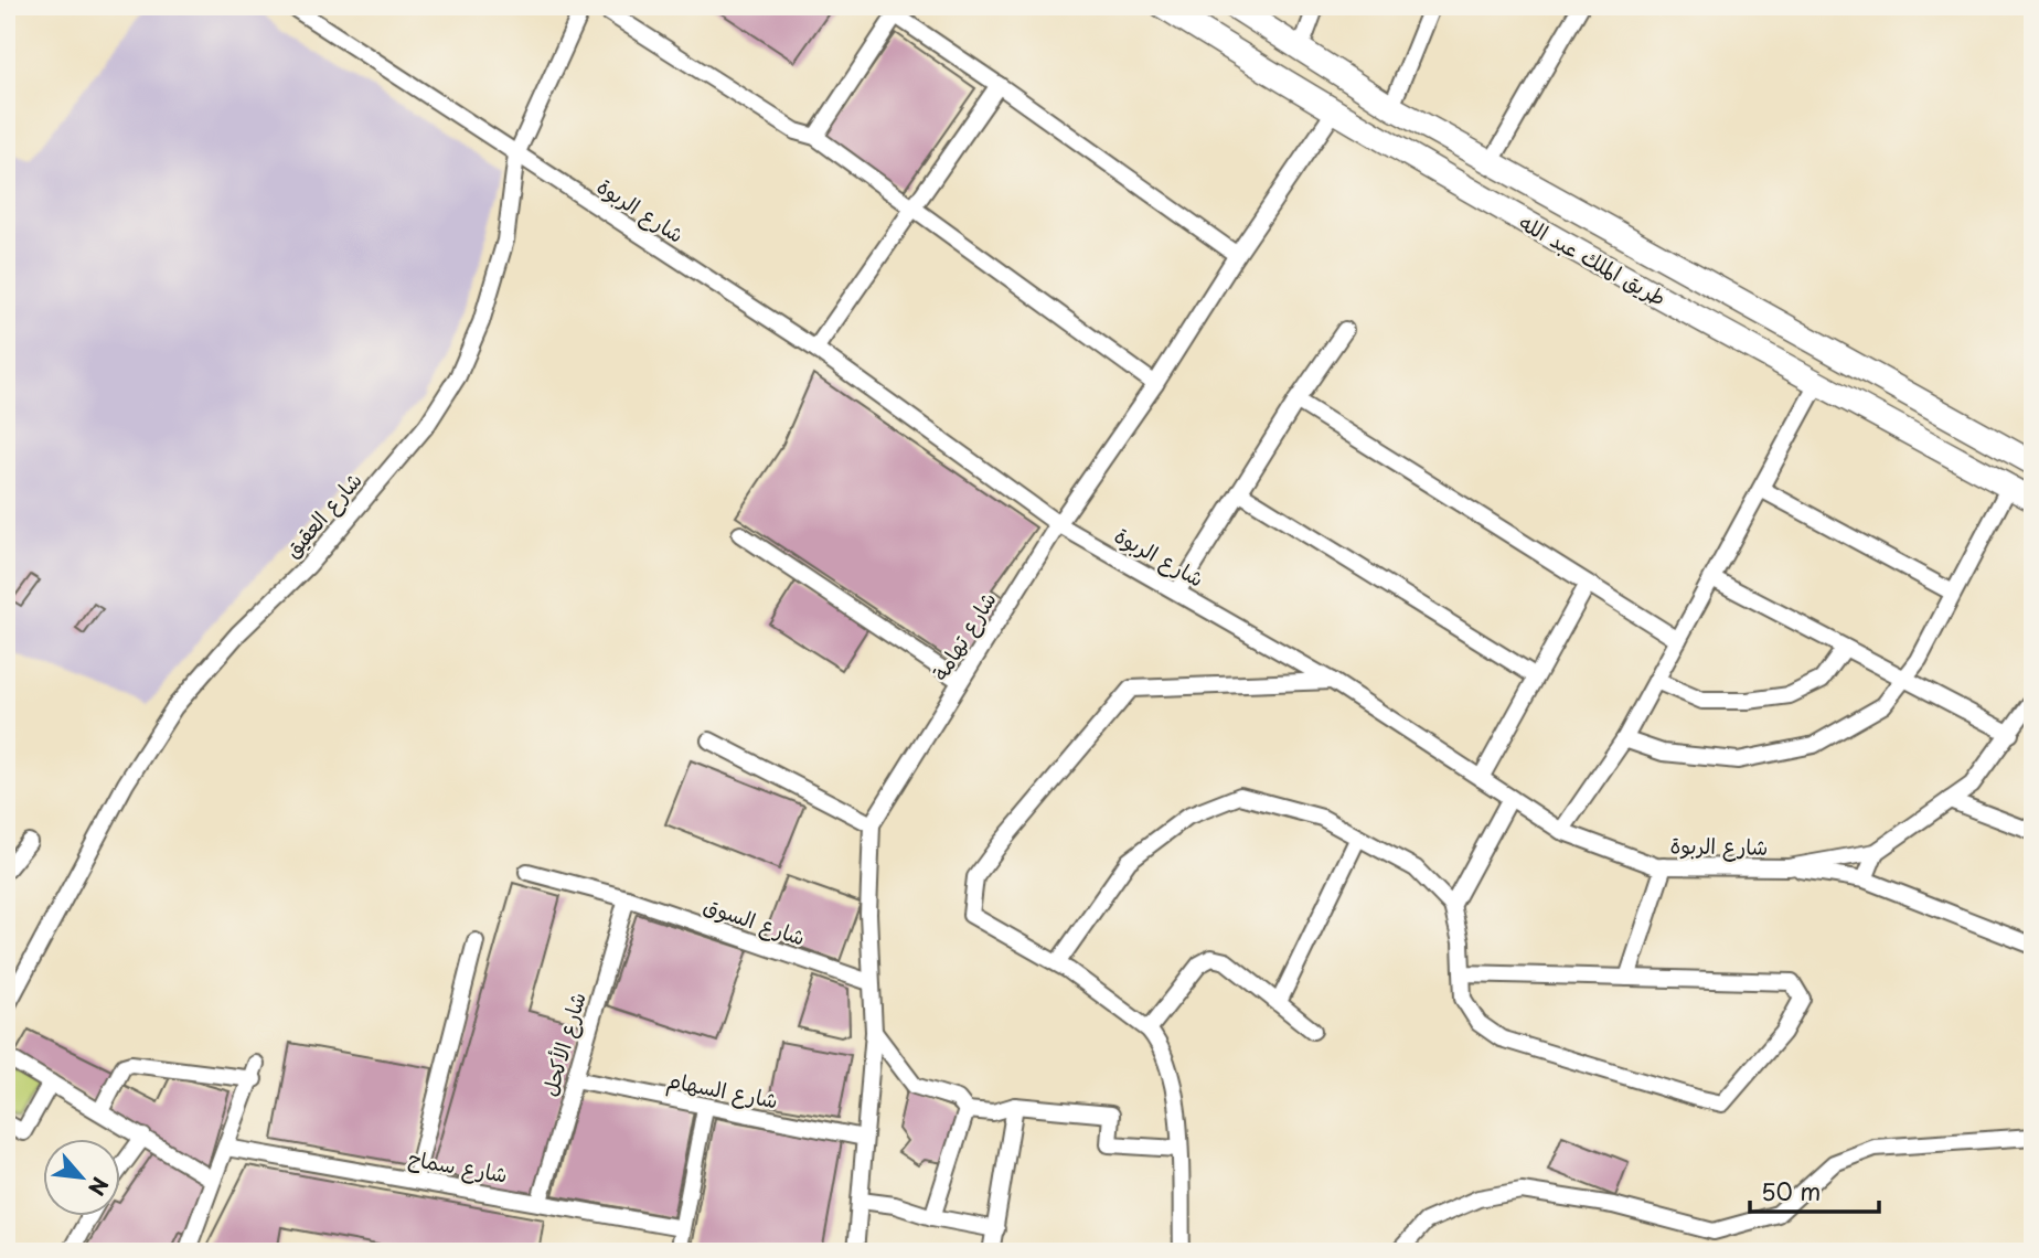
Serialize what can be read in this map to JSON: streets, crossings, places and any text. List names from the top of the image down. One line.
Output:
{"streets":{"main road":["طريق الملك عبد الله"],"street":["شارع الربوة","شارع العقيق","شارع تهامة","شارع السوق","شارع الأكحل","شارع السهام","شارع سماح"]},"crossings":[["شارع الربوة","شارع العقيق"],["شارع الربوة","شارع تهامة"],["طريق الملك عبد الله","شارع تهامة"],["شارع السوق","شارع الأكحل"],["شارع الأكحل","شارع السهام"],["شارع الأكحل","شارع سماح"]],"scale_bar":"50 m","north":"bottom right"}
